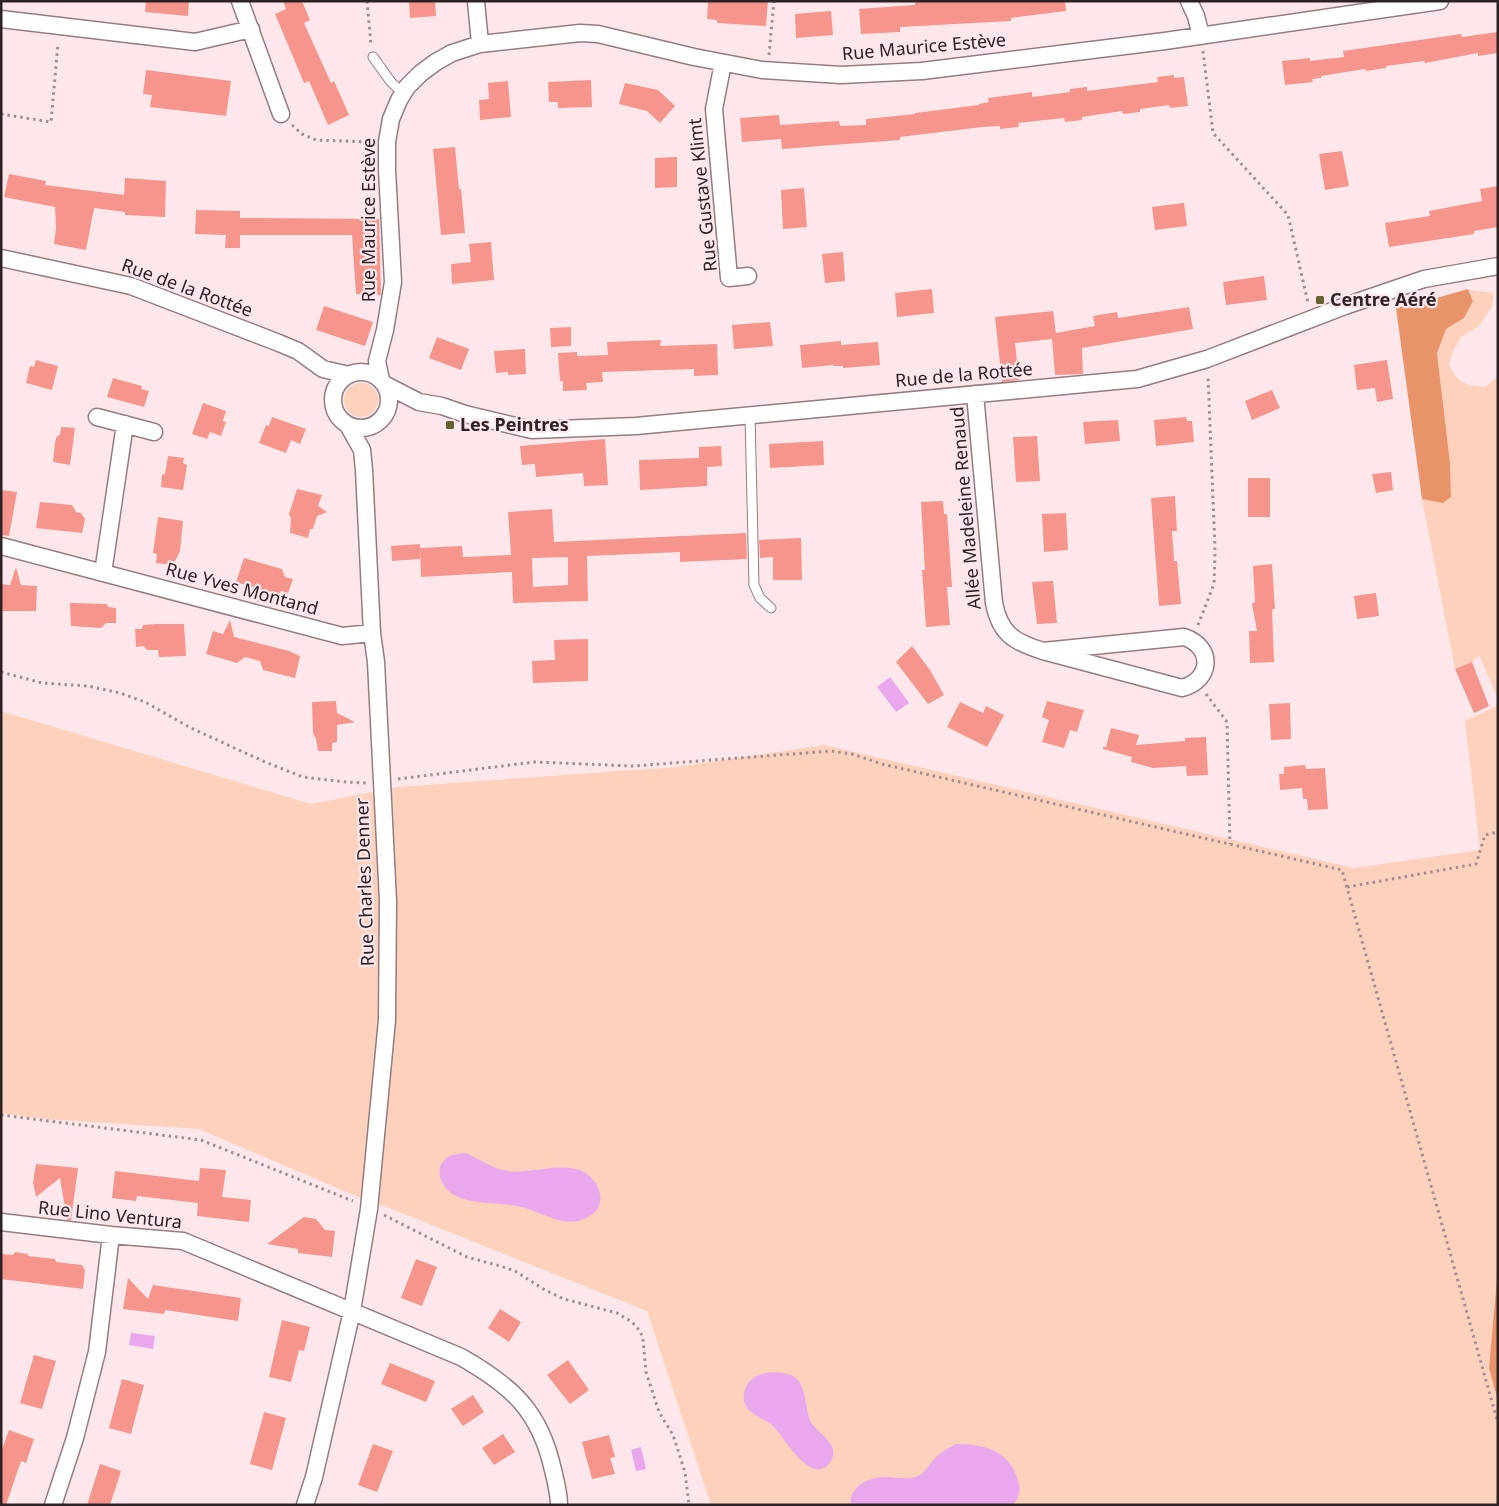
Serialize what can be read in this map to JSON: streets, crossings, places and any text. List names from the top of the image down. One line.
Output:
{"streets":{"street":["Rue Maurice Estève","Rue Gustave Klimt","Rue de la Rottée","Allée Madeleine Renaud","Rue Yves Montand","Rue Charles Denner","Rue Lino Ventura"]},"crossings":[["Rue Maurice Estève","Rue Gustave Klimt"],["Rue Maurice Estève","Rue de la Rottée"],["Rue Maurice Estève","Rue Charles Denner"],["Rue de la Rottée","Allée Madeleine Renaud"],["Rue de la Rottée","Rue Charles Denner"],["Rue Yves Montand","Rue Charles Denner"],["Rue Charles Denner","Rue Lino Ventura"]],"places":{"transit":["Centre Aéré","Les Peintres"]}}
